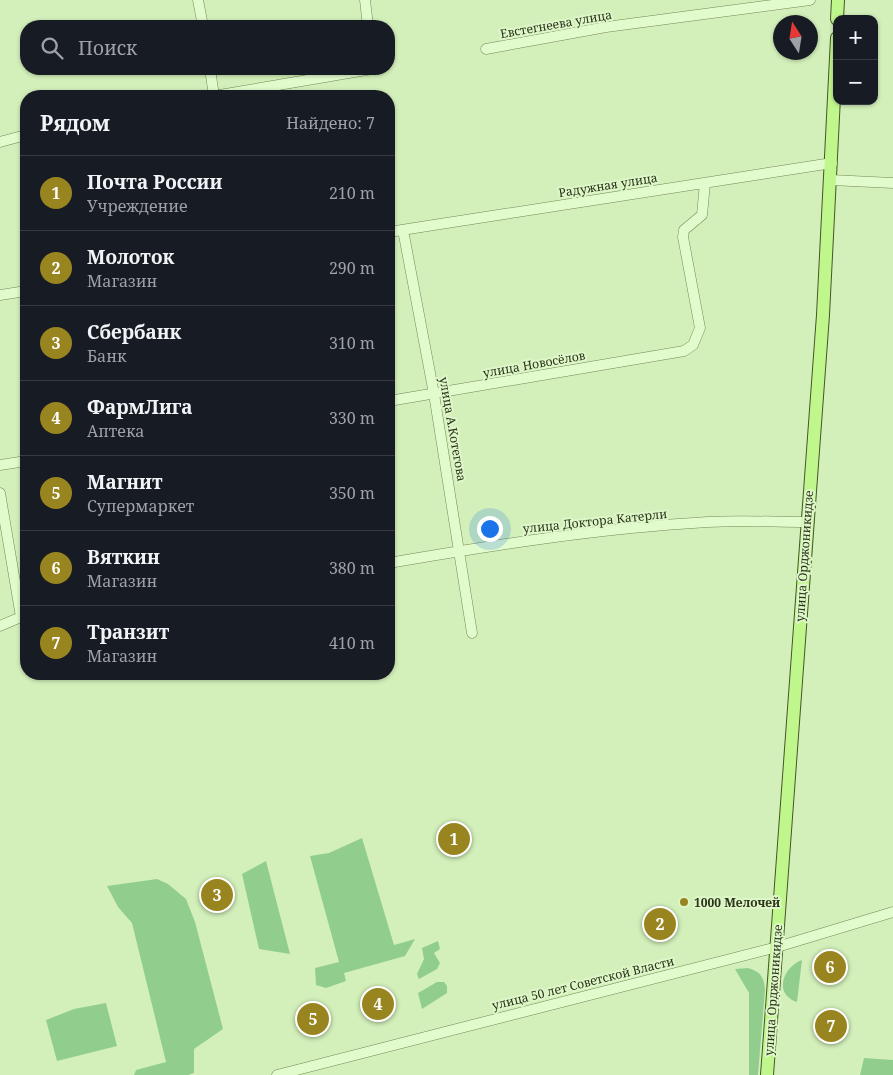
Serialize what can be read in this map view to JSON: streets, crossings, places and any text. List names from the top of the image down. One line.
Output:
{"streets":{"main road":["улица Орджоникидзе"],"street":["Евстегнеева улица","Радужная улица","улица Новосёлов","улица А.Котегова","улица Доктора Катерли","улица 50 лет Советской Власти"]},"crossings":[["Радужная улица","улица Новосёлов"],["Радужная улица","улица А.Котегова"],["Радужная улица","улица Орджоникидзе"],["улица Новосёлов","улица А.Котегова"],["улица А.Котегова","улица Доктора Катерли"],["улица Доктора Катерли","улица Орджоникидзе"],["улица Орджоникидзе","улица 50 лет Советской Власти"]],"places":["1000 Мелочей"],"north":"top","page":{"map_buttons":["+","−"],"search":"Поиск","heading":["Рядом","Найдено: 7"],"list":[{"mark":"1","name":"Почта России","note":"Учреждение","value":"210 m"},{"mark":"2","name":"Молоток","note":"Магазин","value":"290 m"},{"mark":"3","name":"Сбербанк","note":"Банк","value":"310 m"},{"mark":"4","name":"ФармЛига","note":"Аптека","value":"330 m"},{"mark":"5","name":"Магнит","note":"Супермаркет","value":"350 m"},{"mark":"6","name":"Вяткин","note":"Магазин","value":"380 m"},{"mark":"7","name":"Транзит","note":"Магазин","value":"410 m"}],"pins":["1","3","2","6","4","5","7"]}}
